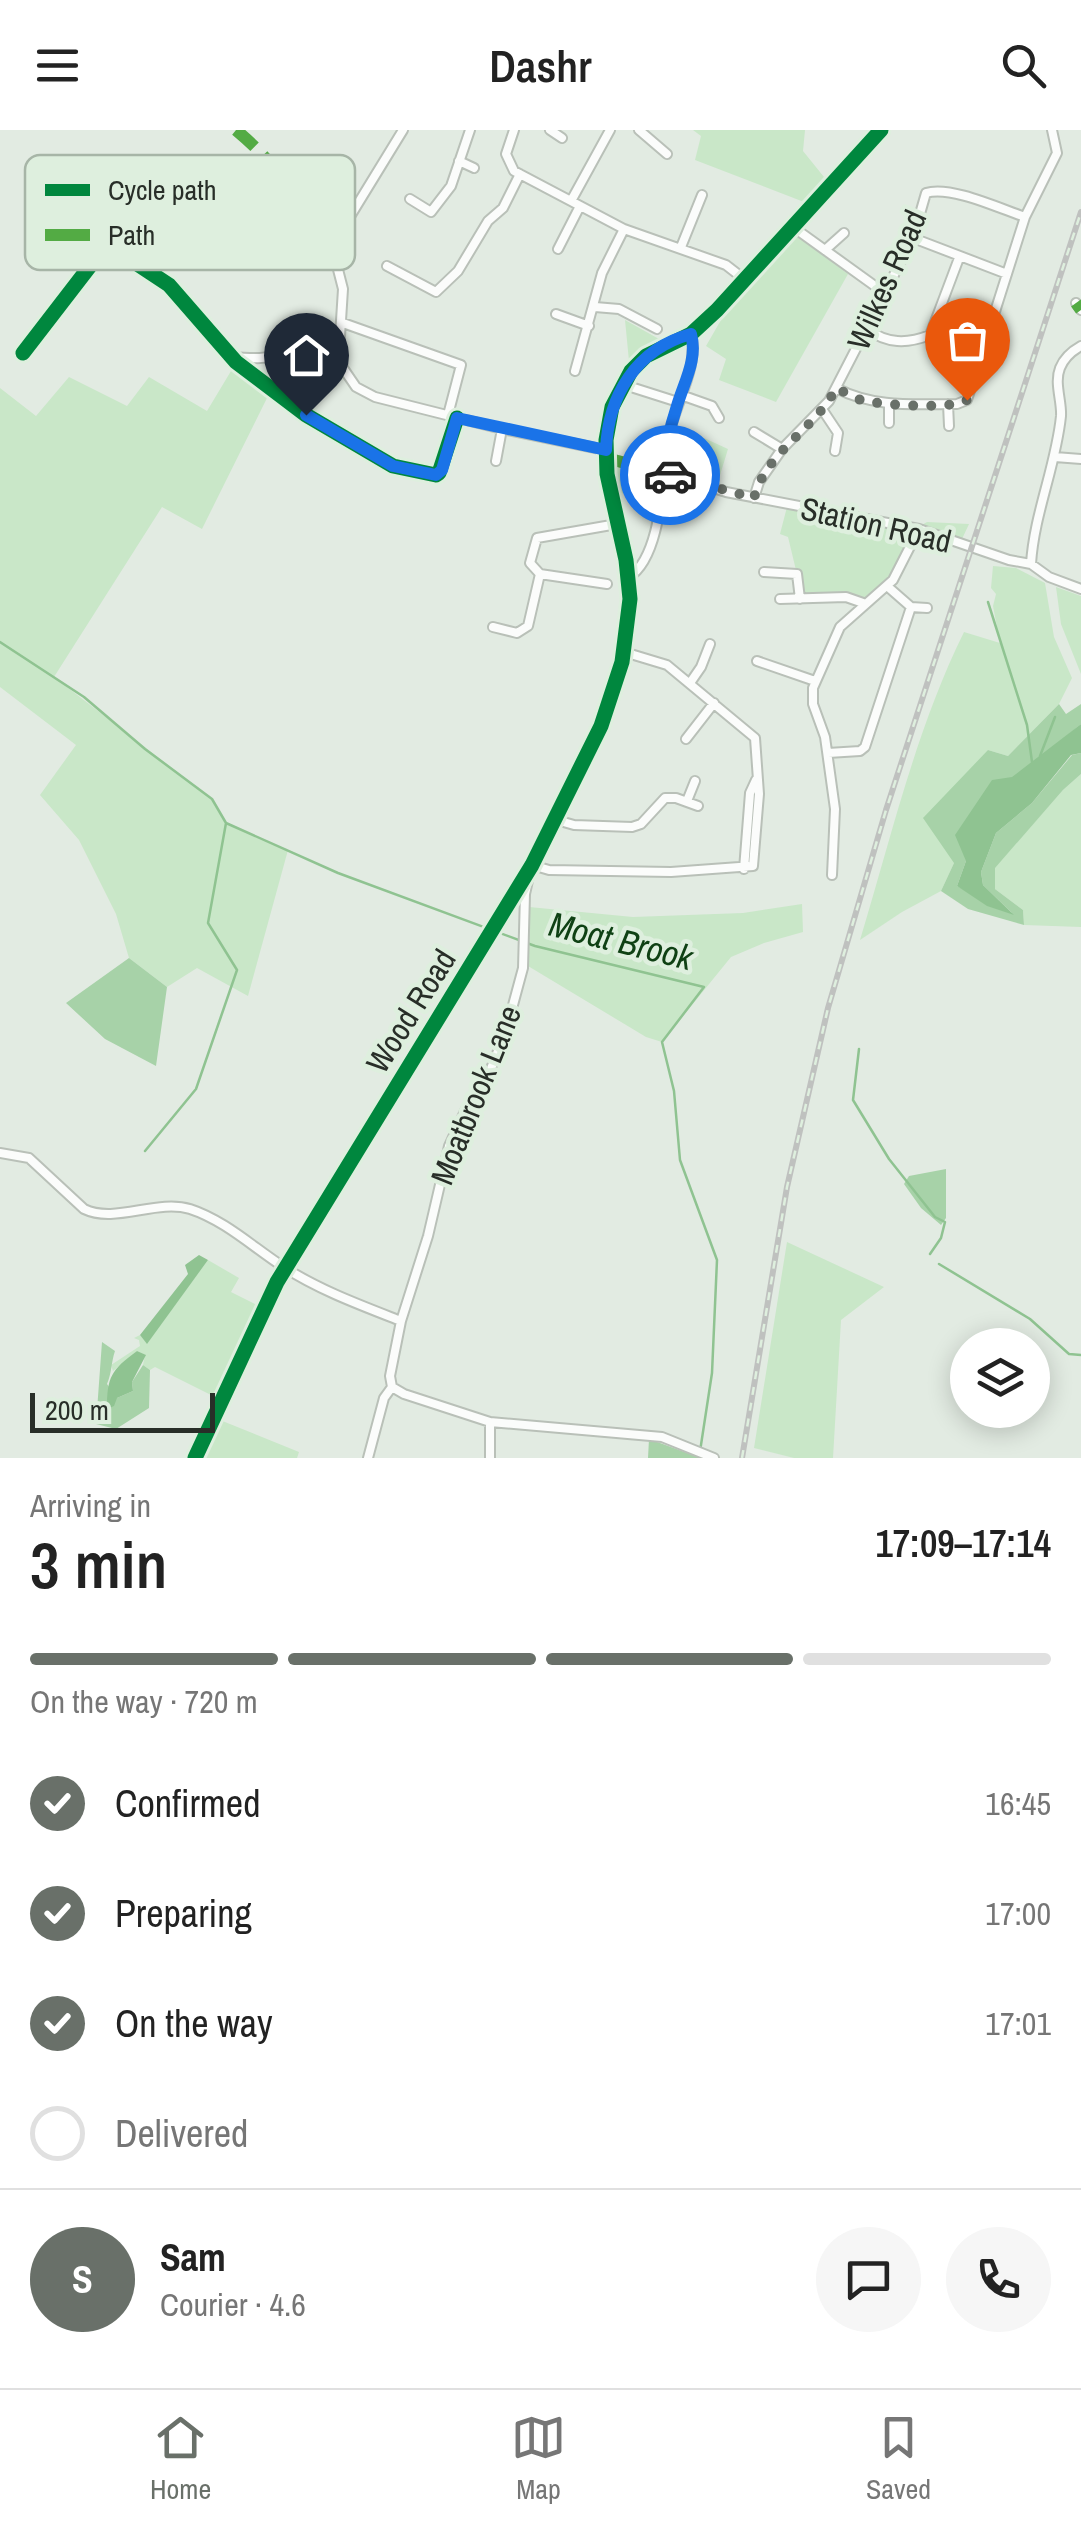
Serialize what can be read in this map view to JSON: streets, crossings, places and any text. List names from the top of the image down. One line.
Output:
{"streets":{"street":["Wilkes Road","Station Road","Wood Road","Moatbrook Lane"]},"crossings":[["Wilkes Road","Station Road"],["Wood Road","Moatbrook Lane"]],"water":["Moat Brook"],"legend":["Cycle path","Path"],"scale_bar":"200 m","page":{"header":"Dashr","scale":"200 m","heading":["3 min","Arriving in","17:09–17:14"],"panel":["Sam","Courier · 4.6"],"bar":"On the way · 720 m","list":[["Confirmed","16:45"],["Preparing","17:00"],["On the way","17:01"],"Delivered"],"round":"S","tabs":["Home","Map","Saved"]}}
